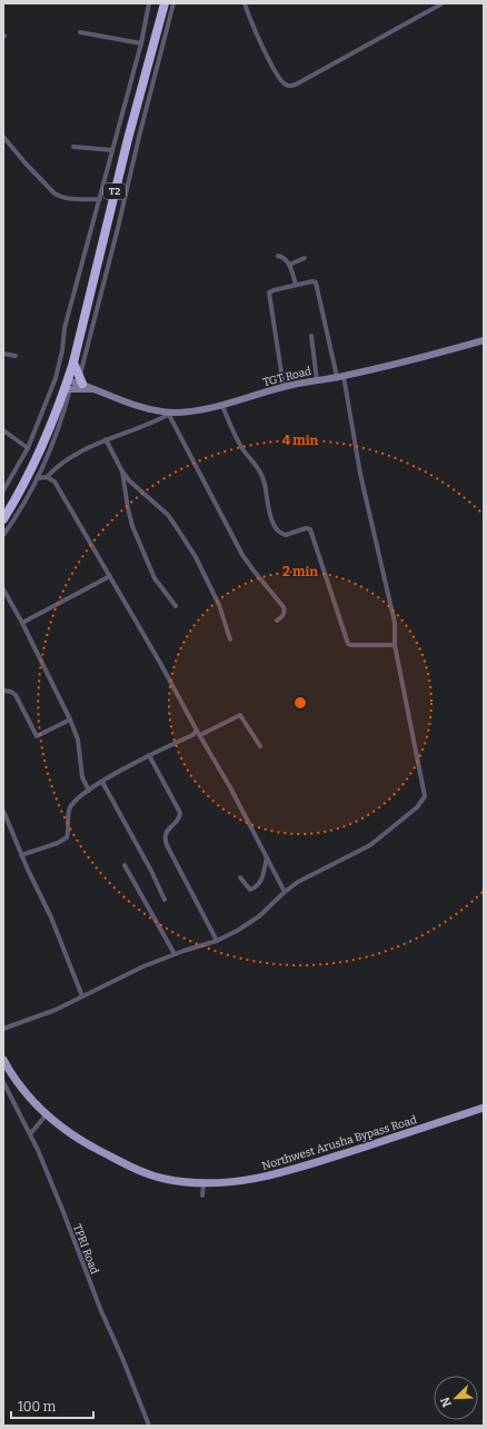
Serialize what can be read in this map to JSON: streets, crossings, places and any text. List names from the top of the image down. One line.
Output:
{"streets":{"highway":["T2"],"main road":["Northwest Arusha Bypass Road"],"street":["TGT Road","TPRI Road"]},"crossings":[["T2","TGT Road"]],"scale_bar":"100 m","north":"bottom left","rings":["4 min","2 min"]}
